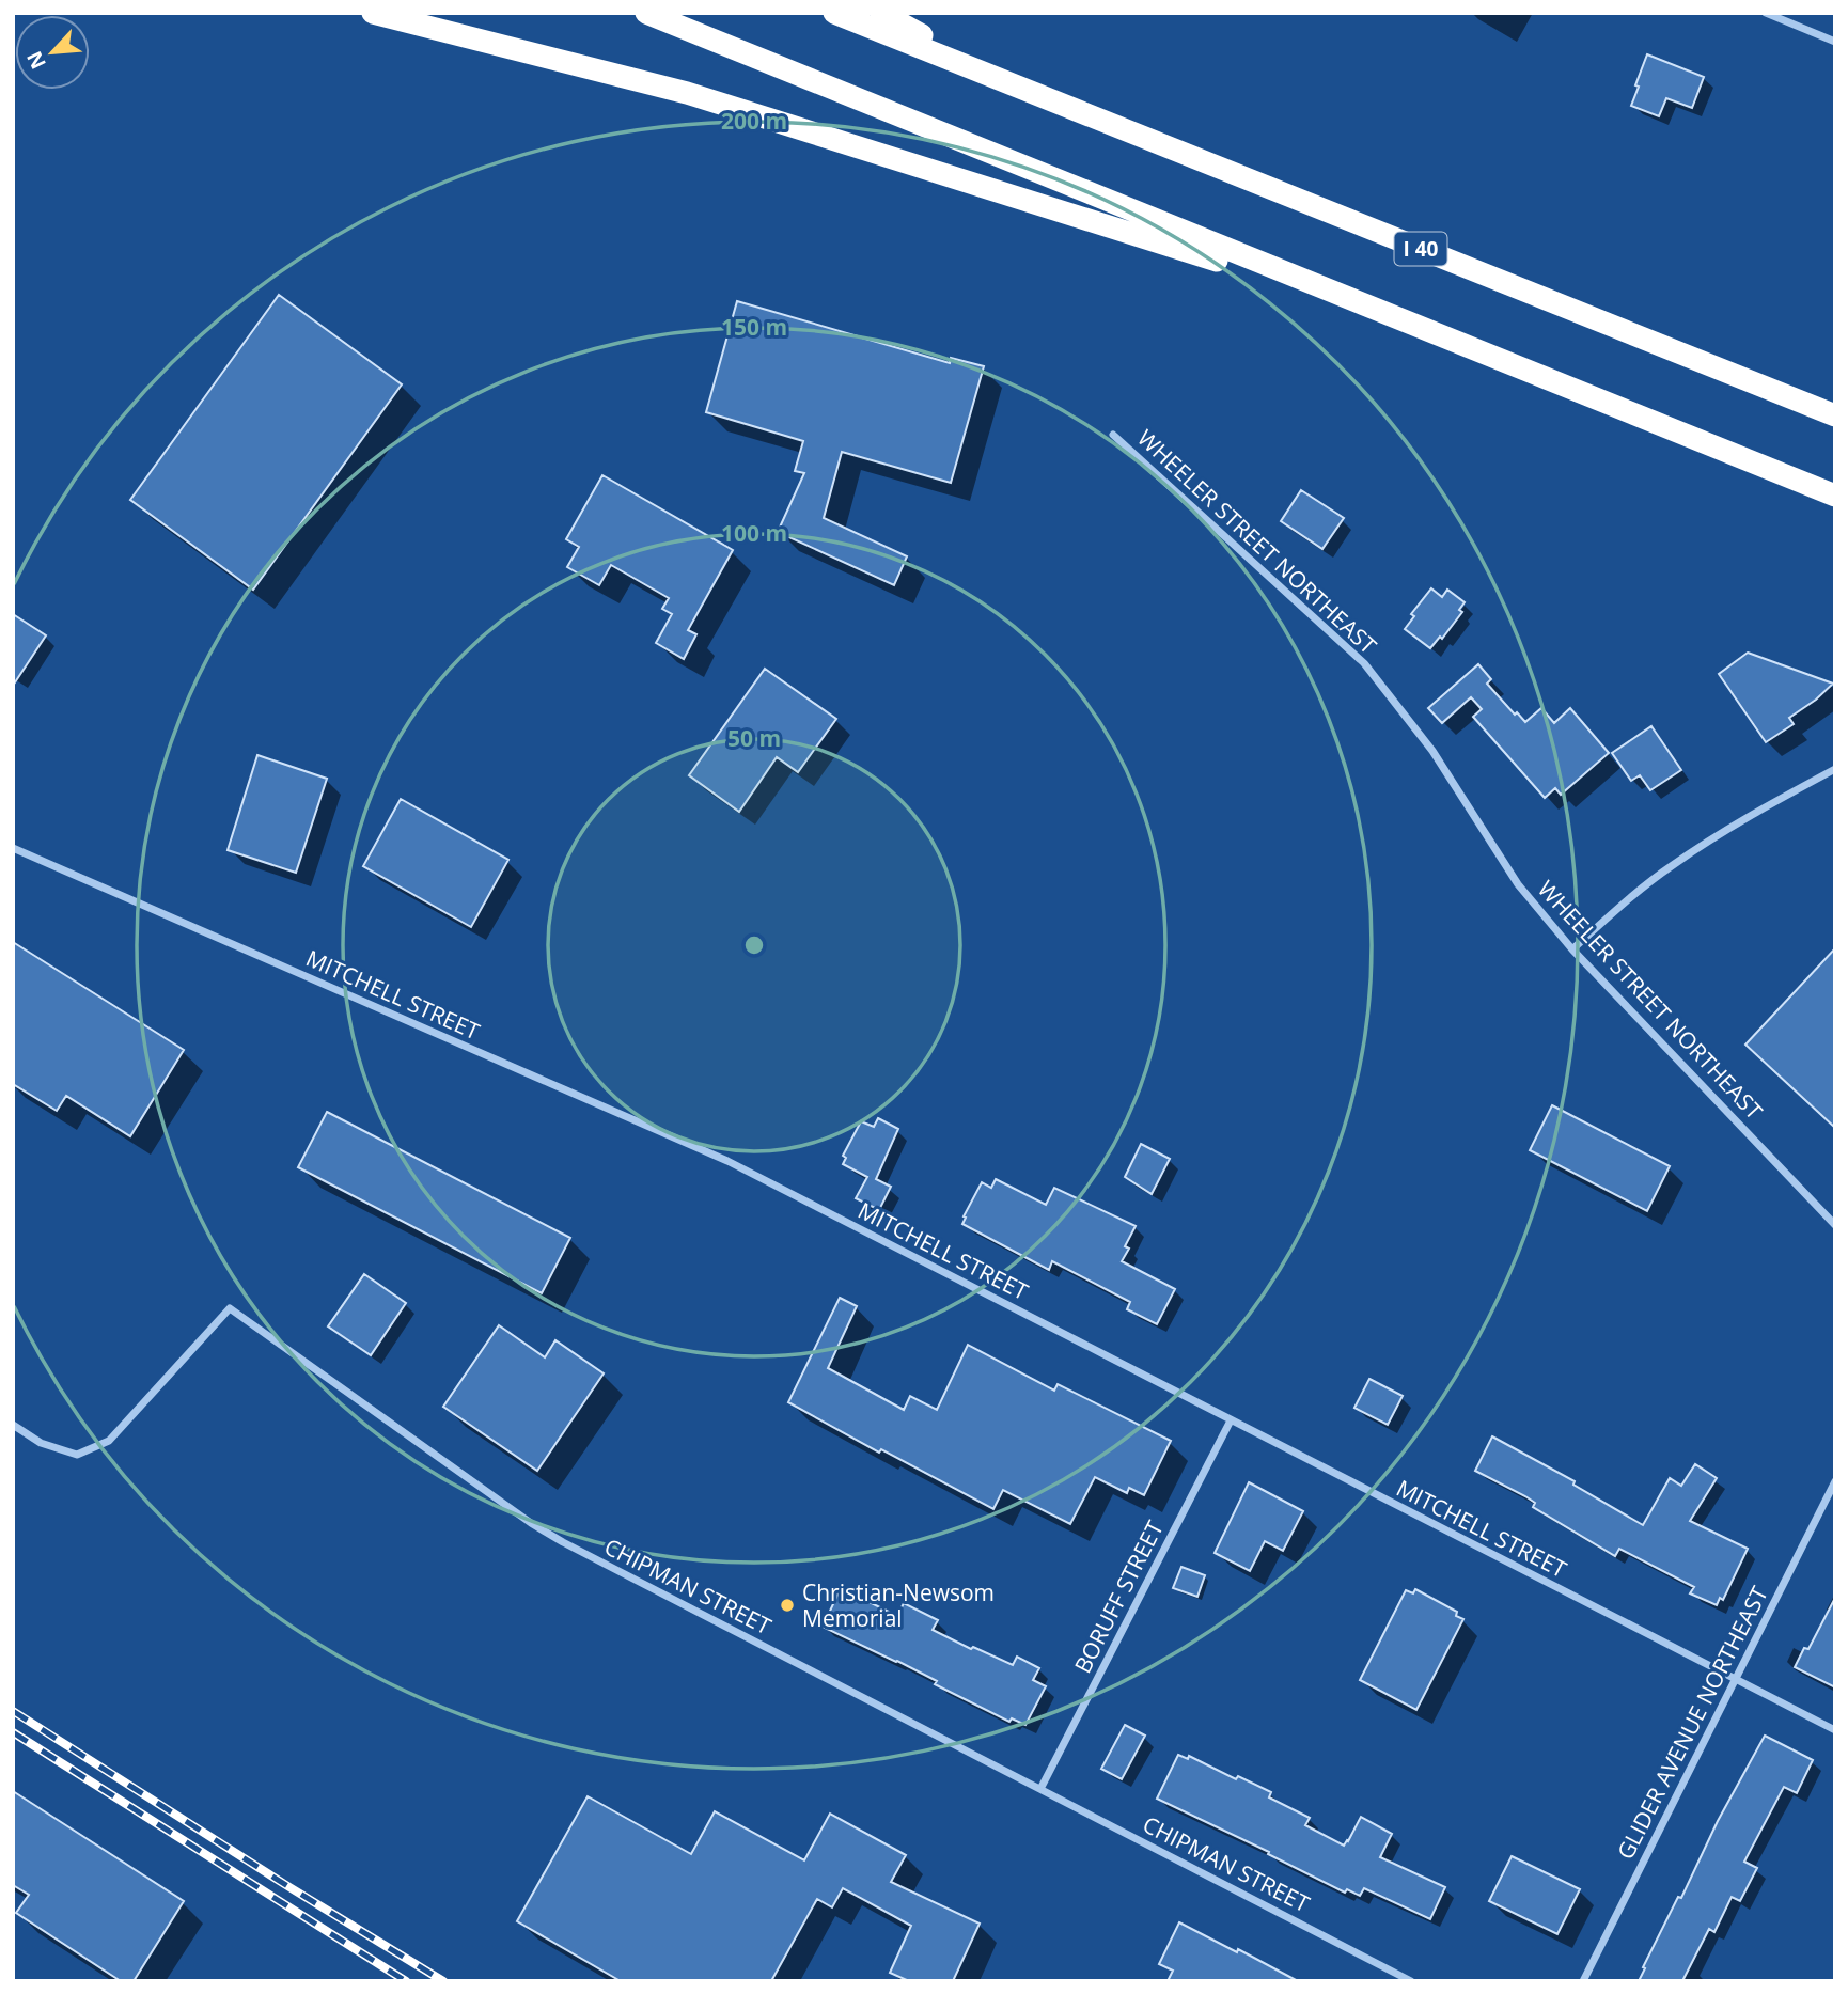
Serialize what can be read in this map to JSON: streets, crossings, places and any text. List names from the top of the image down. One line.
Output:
{"streets":{"highway":["I 40"],"street":["WHEELER STREET NORTHEAST","MITCHELL STREET","CHIPMAN STREET","BORUFF STREET","GLIDER AVENUE NORTHEAST"]},"crossings":[["MITCHELL STREET","BORUFF STREET"],["MITCHELL STREET","GLIDER AVENUE NORTHEAST"],["CHIPMAN STREET","BORUFF STREET"]],"places":["Christian-Newsom Memorial"],"north":"bottom left","rings":["200 m","150 m","100 m","50 m"]}
